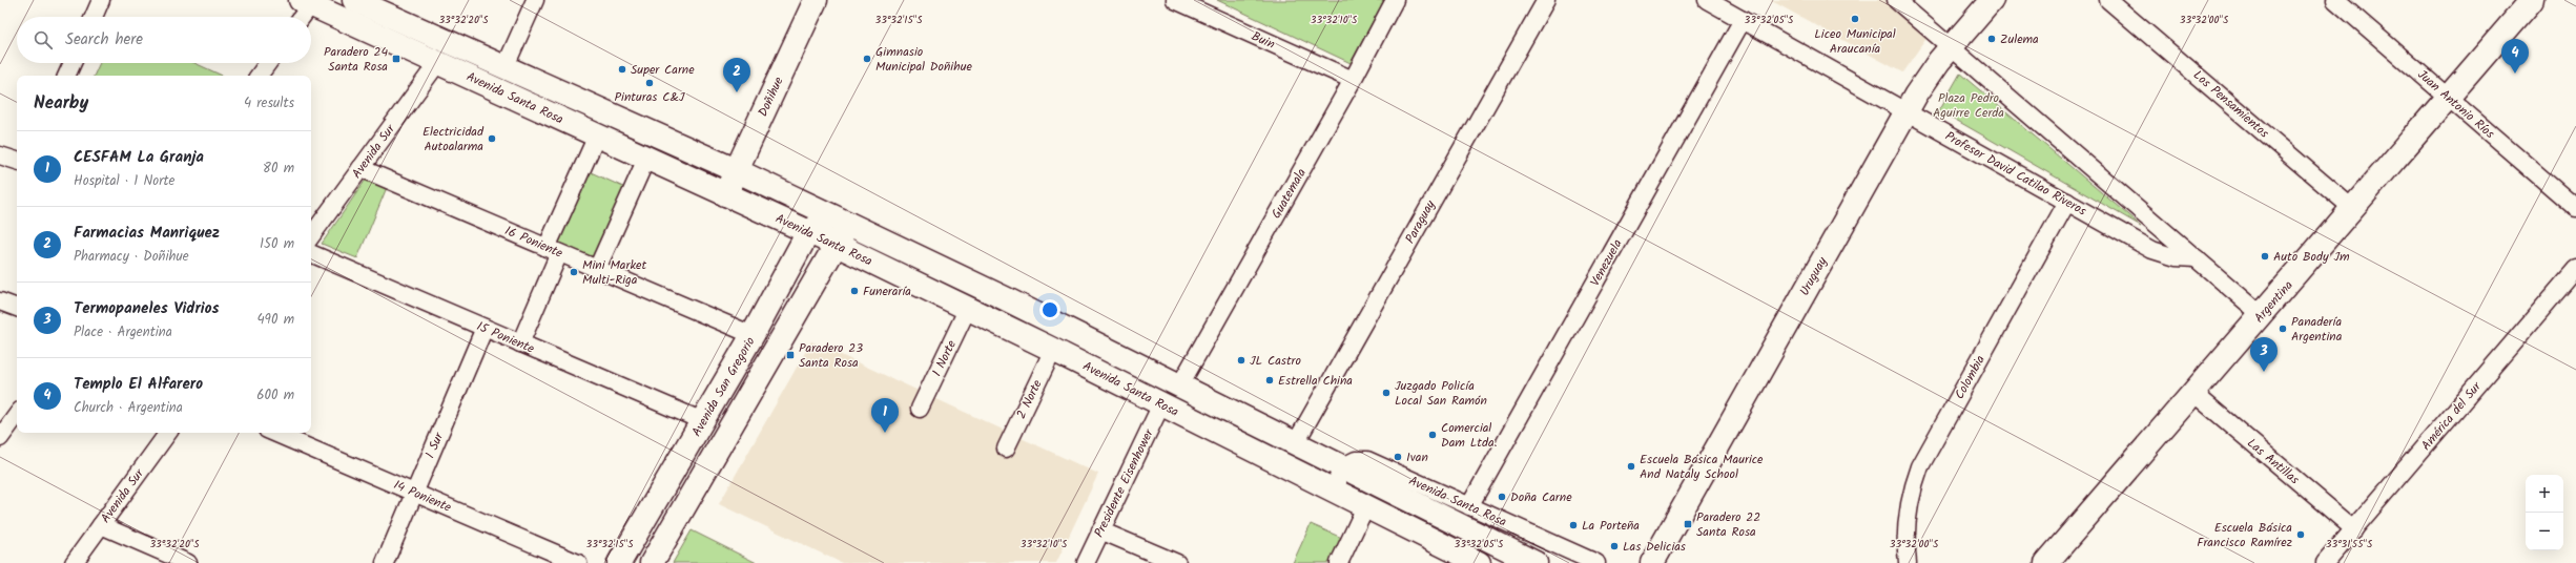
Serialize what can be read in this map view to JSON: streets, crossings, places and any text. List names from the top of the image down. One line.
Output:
{"streets":{"main road":["Doñihue","Avenida Santa Rosa","Uruguay","Argentina","Avenida San Gregorio"],"street":["Buin","Los Pensamientos","Juan Antonio Ríos","Avenida Sur","Profesor David Catilao Riveros","Guatemala","Paraguay","16 Poniente","Venezuela","15 Poniente","1 Norte","Colombia","2 Norte","América del Sur","1 Sur","Las Antillas","Presidente Eisenhower","14 Poniente"]},"crossings":[["Buin","Guatemala"],["Doñihue","Avenida Santa Rosa"],["Avenida Santa Rosa","Avenida Sur"],["Avenida Santa Rosa","Guatemala"],["Avenida Santa Rosa","Paraguay"],["Avenida Santa Rosa","Venezuela"],["Avenida Santa Rosa","1 Norte"],["Avenida Santa Rosa","Avenida San Gregorio"],["Avenida Santa Rosa","2 Norte"],["Avenida Santa Rosa","Presidente Eisenhower"],["Los Pensamientos","Argentina"],["Juan Antonio Ríos","Argentina"],["Avenida Sur","16 Poniente"],["Profesor David Catilao Riveros","Venezuela"],["Profesor David Catilao Riveros","Uruguay"],["Profesor David Catilao Riveros","Colombia"],["16 Poniente","Avenida San Gregorio"],["Argentina","Las Antillas"],["15 Poniente","Avenida San Gregorio"],["15 Poniente","1 Sur"],["América del Sur","Las Antillas"],["1 Sur","14 Poniente"]],"parks":["Plaza Pedro Aguirre Cerda"],"places":{"other":["Liceo Municipal Araucanía","Zulema","Gimnasio Municipal Doñihue","Super Carne","Pinturas C&J","Electricidad Autoalarma","Auto Body Jm","Mini Market Multi-Riga","Funeraría","Panadería Argentina","JL Castro","Estrella China","Juzgado Policía Local San Ramón","Comercial Dam Ltda.","Ivan","Escuela Básica Maurice And Nataly School","Doña Carne","La Porteña","Escuela Básica Francisco Ramírez","Las Delicias"],"transit":["Paradero 24 Santa Rosa","Paradero 23 Santa Rosa","Paradero 22 Santa Rosa"]},"page":{"search":"Search here","pins":["4","2","3","1"],"heading":["Nearby","4 results"],"list":[{"mark":"1","name":"CESFAM La Granja","note":"Hospital · 1 Norte","value":"80 m"},{"mark":"2","name":"Farmacias Manriquez","note":"Pharmacy · Doñihue","value":"150 m"},{"mark":"3","name":"Termopaneles Vidrios","note":"Place · Argentina","value":"490 m"},{"mark":"4","name":"Templo El Alfarero","note":"Church · Argentina","value":"600 m"}],"map_buttons":["+","−"]},"coordinates":["33°32'20\"S","33°32'15\"S","33°32'10\"S","33°32'05\"S","33°32'00\"S","33°31'55\"S"]}
